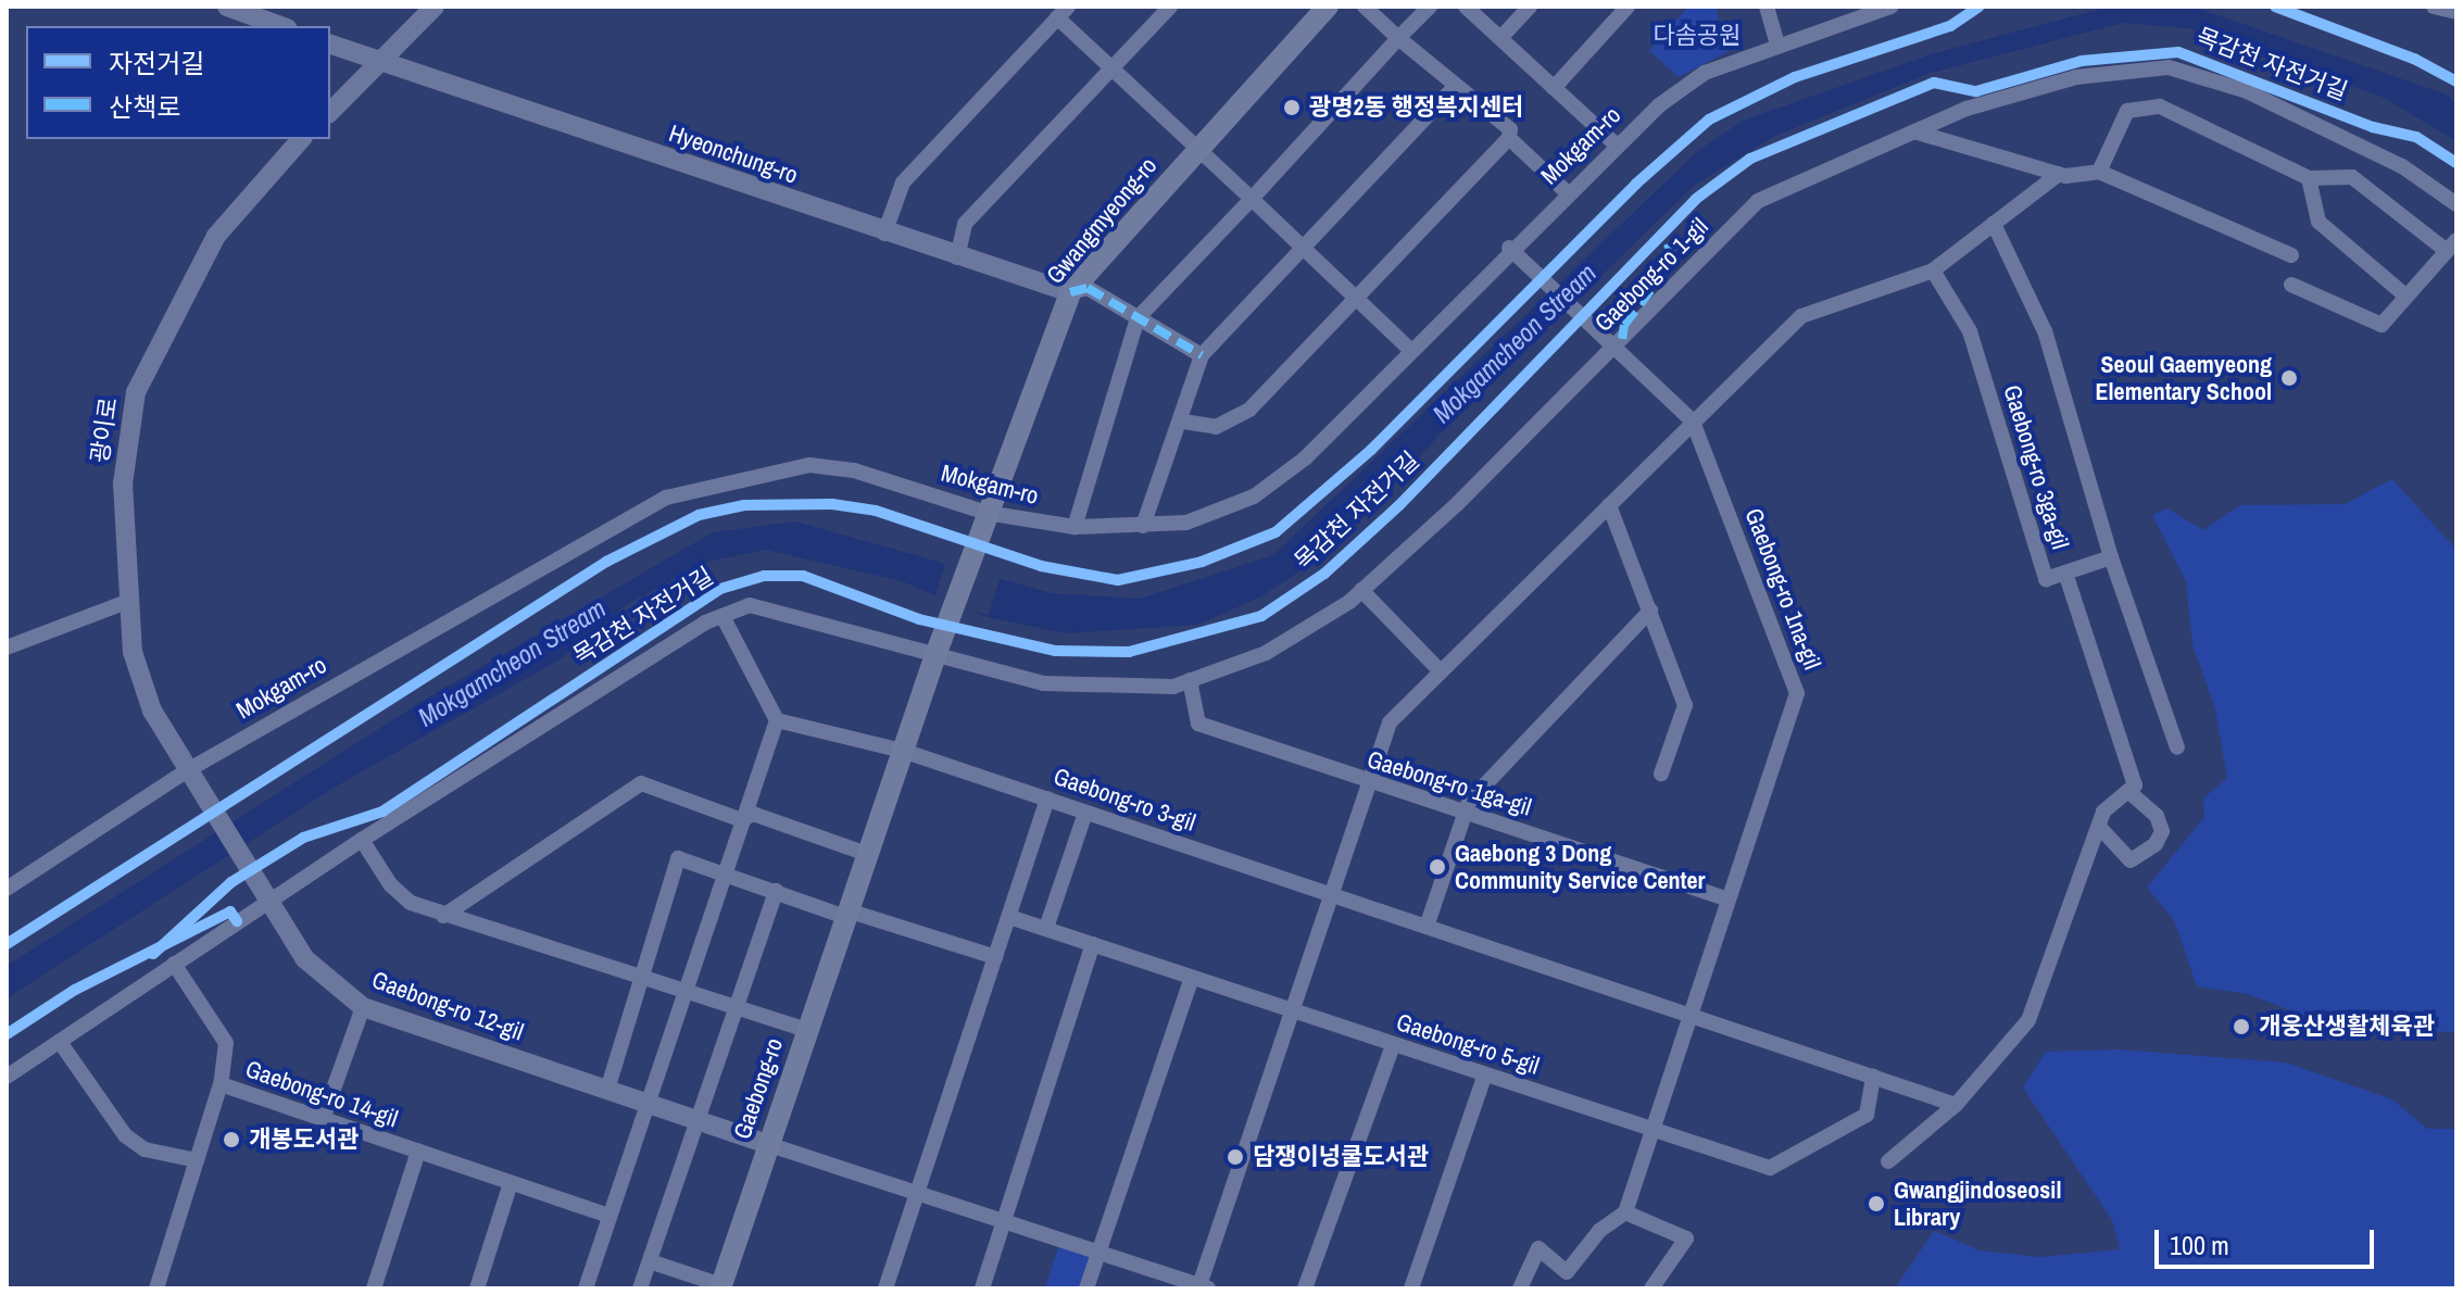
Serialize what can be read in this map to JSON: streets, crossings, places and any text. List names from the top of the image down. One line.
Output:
{"streets":{"main road":["Gwangmyeong-ro","Gaebong-ro"],"street":["Mokgam-ro","Hyeonchung-ro","Gaebong-ro 1-gil","광이로","Gaebong-ro 3ga-gil","Gaebong-ro 1na-gil","Gaebong-ro 1ga-gil","Gaebong-ro 3-gil","Gaebong-ro 12-gil","Gaebong-ro 5-gil","Gaebong-ro 14-gil"],"cycle path":["목감천 자전거길"]},"crossings":[["Mokgam-ro","Gwangmyeong-ro"],["Mokgam-ro","광이로"],["Mokgam-ro","Gaebong-ro 1na-gil"],["Mokgam-ro","Gaebong-ro 12-gil"],["Mokgam-ro","Gaebong-ro"],["Hyeonchung-ro","Gwangmyeong-ro"],["Gwangmyeong-ro","Gaebong-ro"],["Gaebong-ro 1-gil","Gaebong-ro 1na-gil"],["Gaebong-ro 1-gil","Gaebong-ro 1ga-gil"],["Gaebong-ro 1-gil","Gaebong-ro"],["광이로","Gaebong-ro 12-gil"],["Gaebong-ro 1na-gil","Gaebong-ro 1ga-gil"],["Gaebong-ro 1na-gil","Gaebong-ro 3-gil"],["Gaebong-ro 3-gil","Gaebong-ro 5-gil"],["Gaebong-ro 3-gil","Gaebong-ro"],["Gaebong-ro 12-gil","Gaebong-ro"]],"water":["Mokgamcheon Stream"],"parks":["다솜공원"],"places":["광명2동 행정복지센터","Seoul Gaemyeong Elementary School","Gaebong 3 Dong Community Service Center","개웅산생활체육관","개봉도서관","담쟁이넝쿨도서관","Gwangjindoseosil Library"],"legend":["자전거길","산책로"],"scale_bar":"100 m"}
